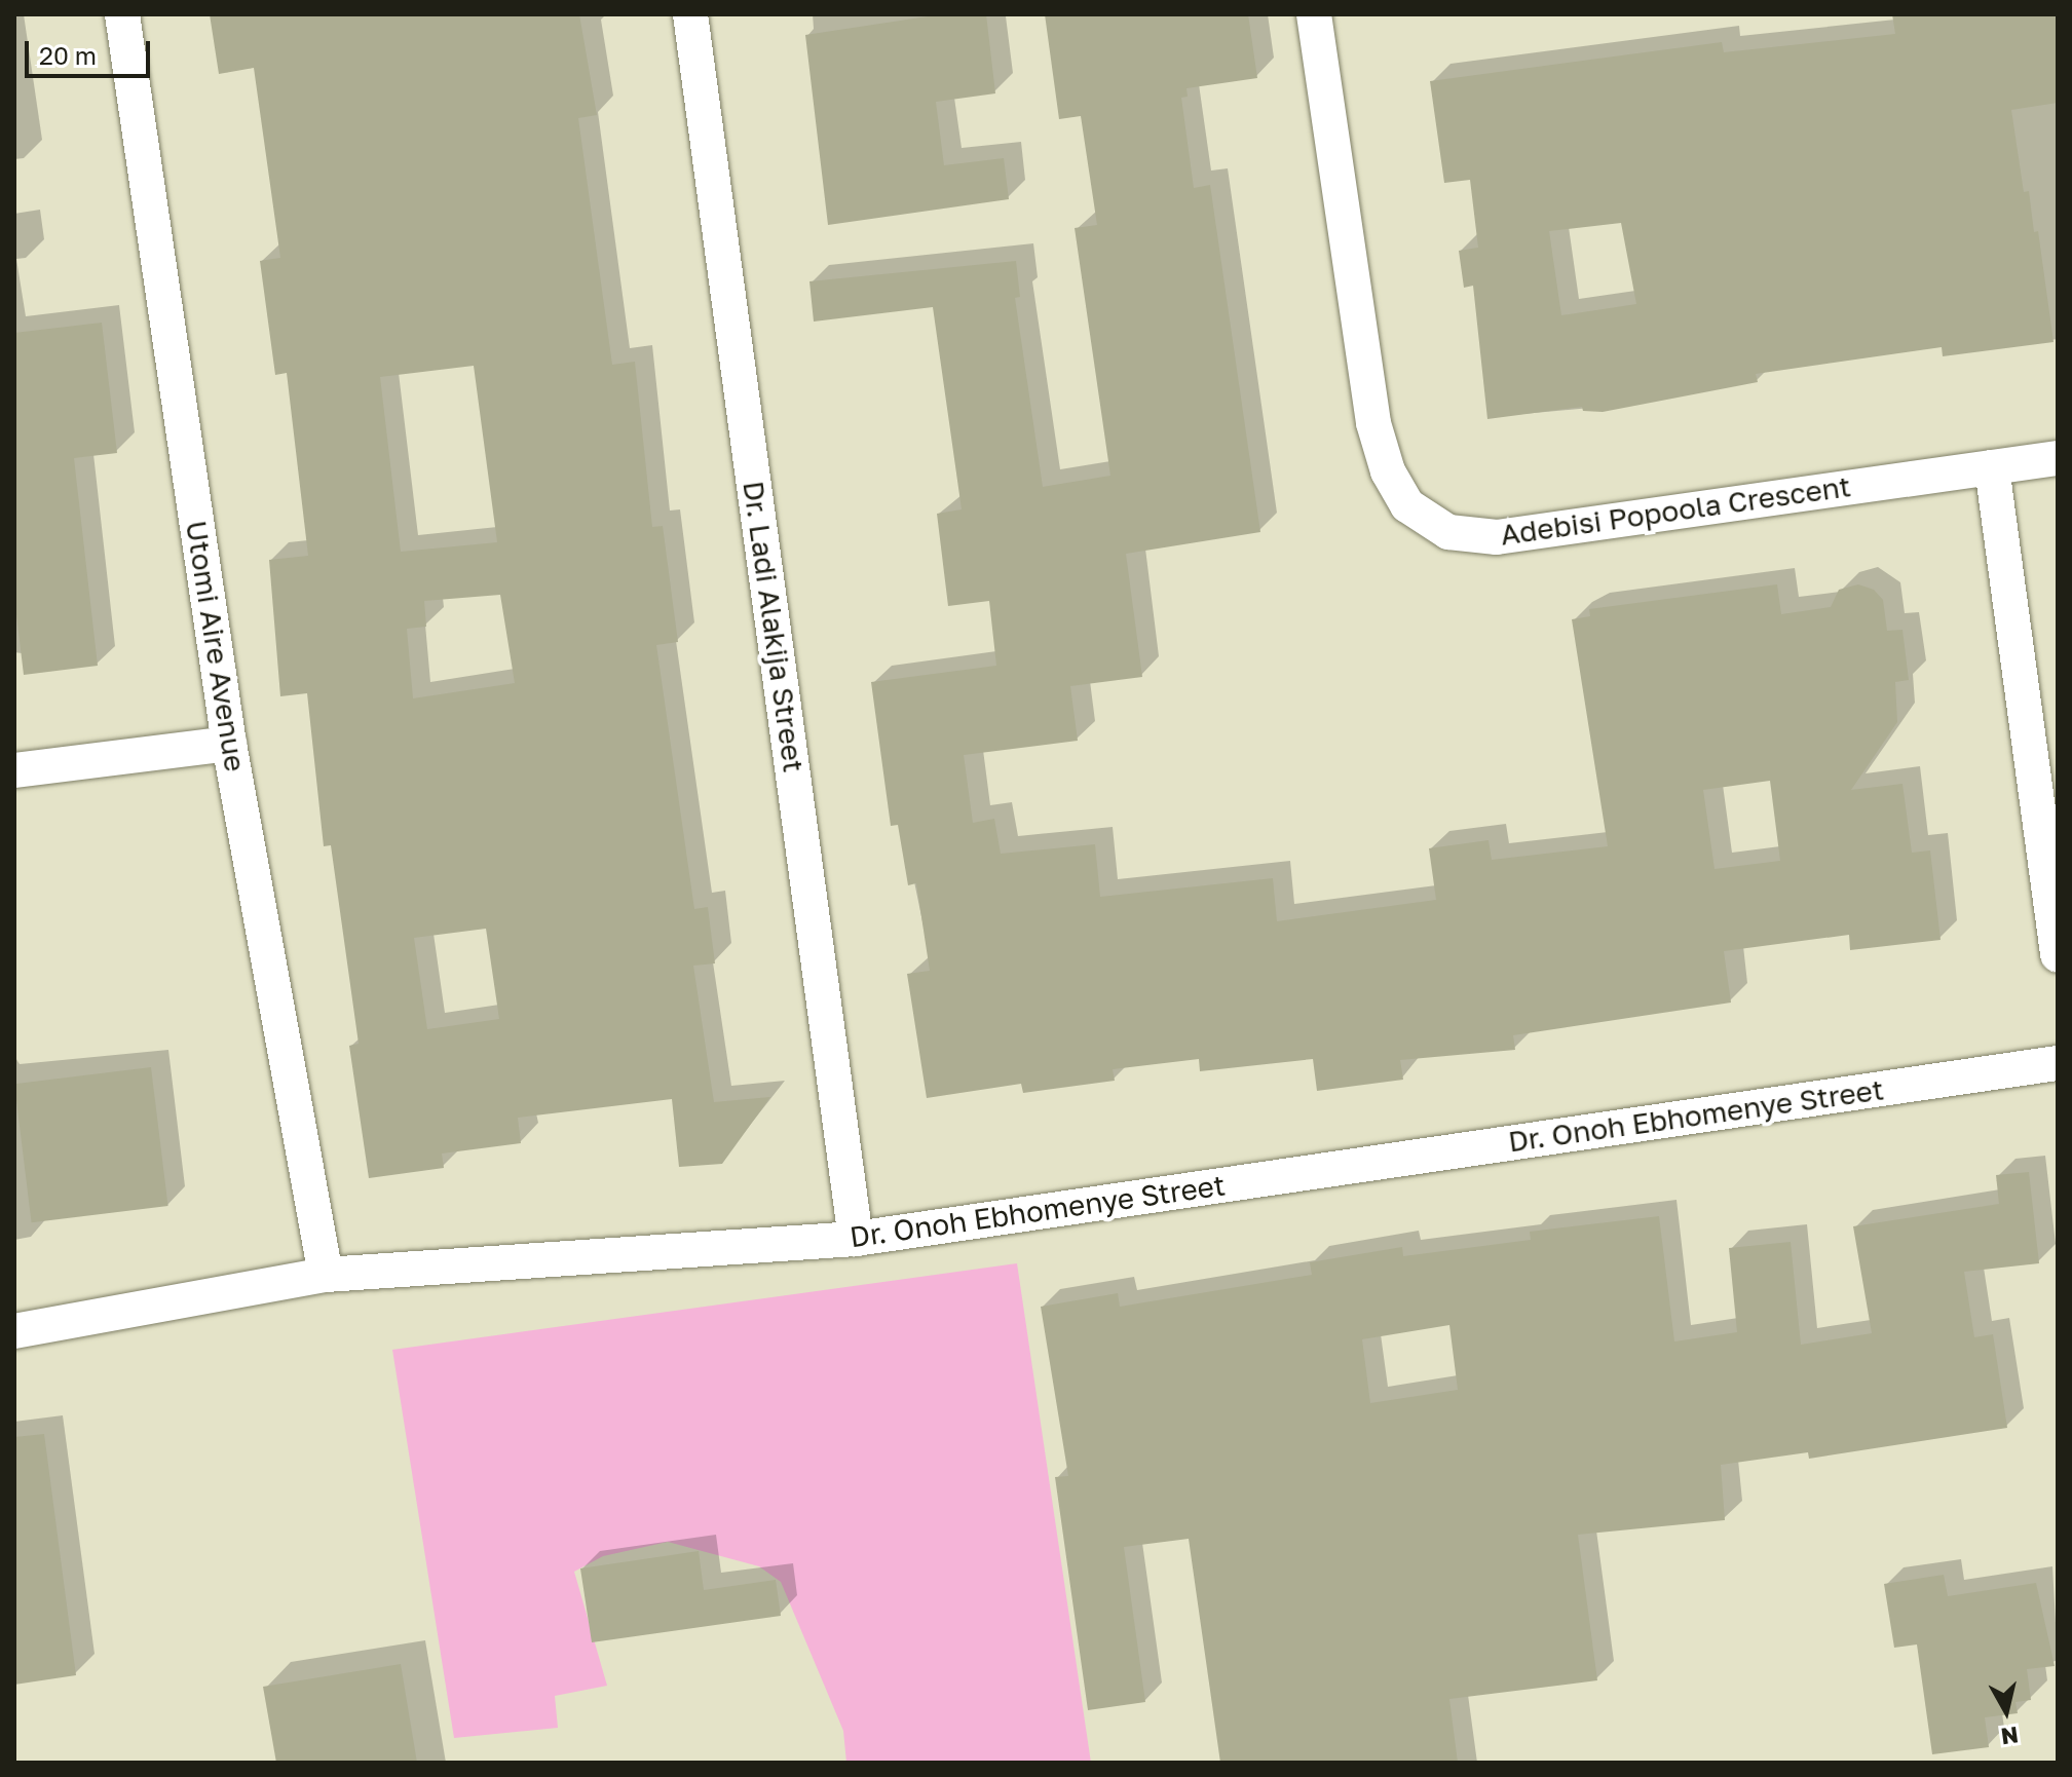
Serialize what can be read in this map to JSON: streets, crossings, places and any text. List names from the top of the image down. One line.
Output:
{"streets":{"street":["Adebisi Popoola Crescent","Dr. Ladi Alakija Street","Utomi Aire Avenue","Dr. Onoh Ebhomenye Street"]},"crossings":[["Dr. Ladi Alakija Street","Dr. Onoh Ebhomenye Street"],["Utomi Aire Avenue","Dr. Onoh Ebhomenye Street"]],"scale_bar":"20 m","north":"bottom"}
